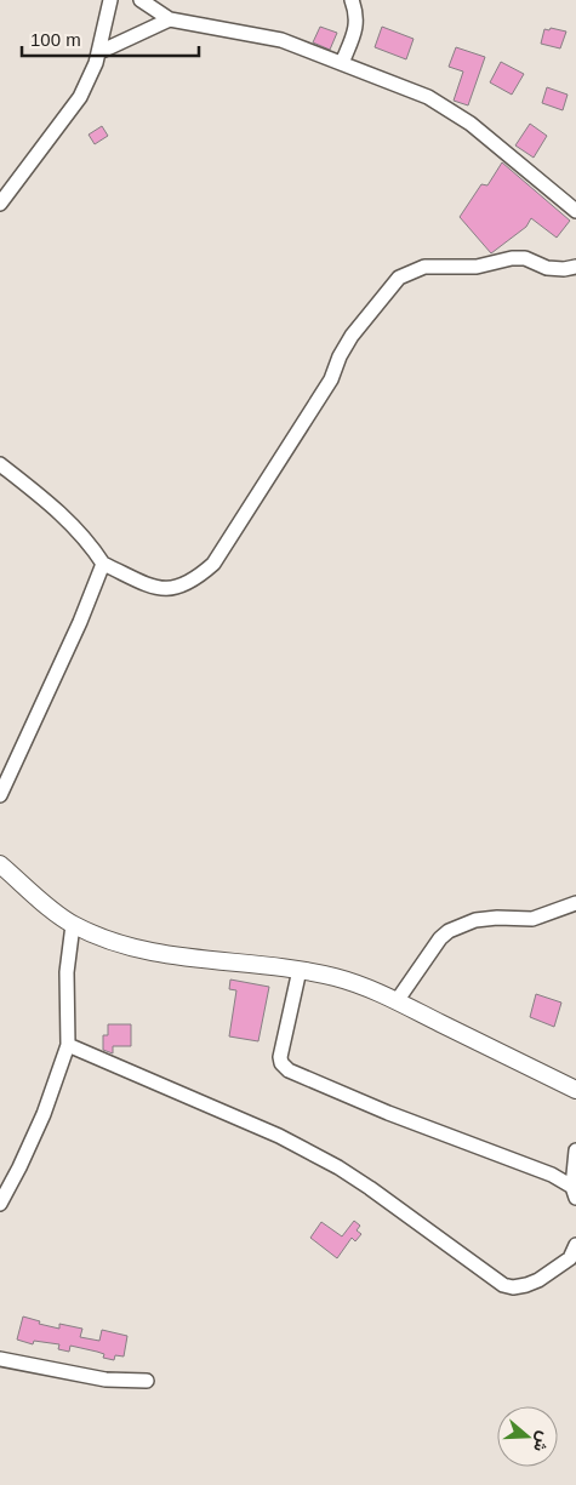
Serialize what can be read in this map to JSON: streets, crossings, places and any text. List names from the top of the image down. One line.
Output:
{"scale_bar":"100 m","north":"right"}
